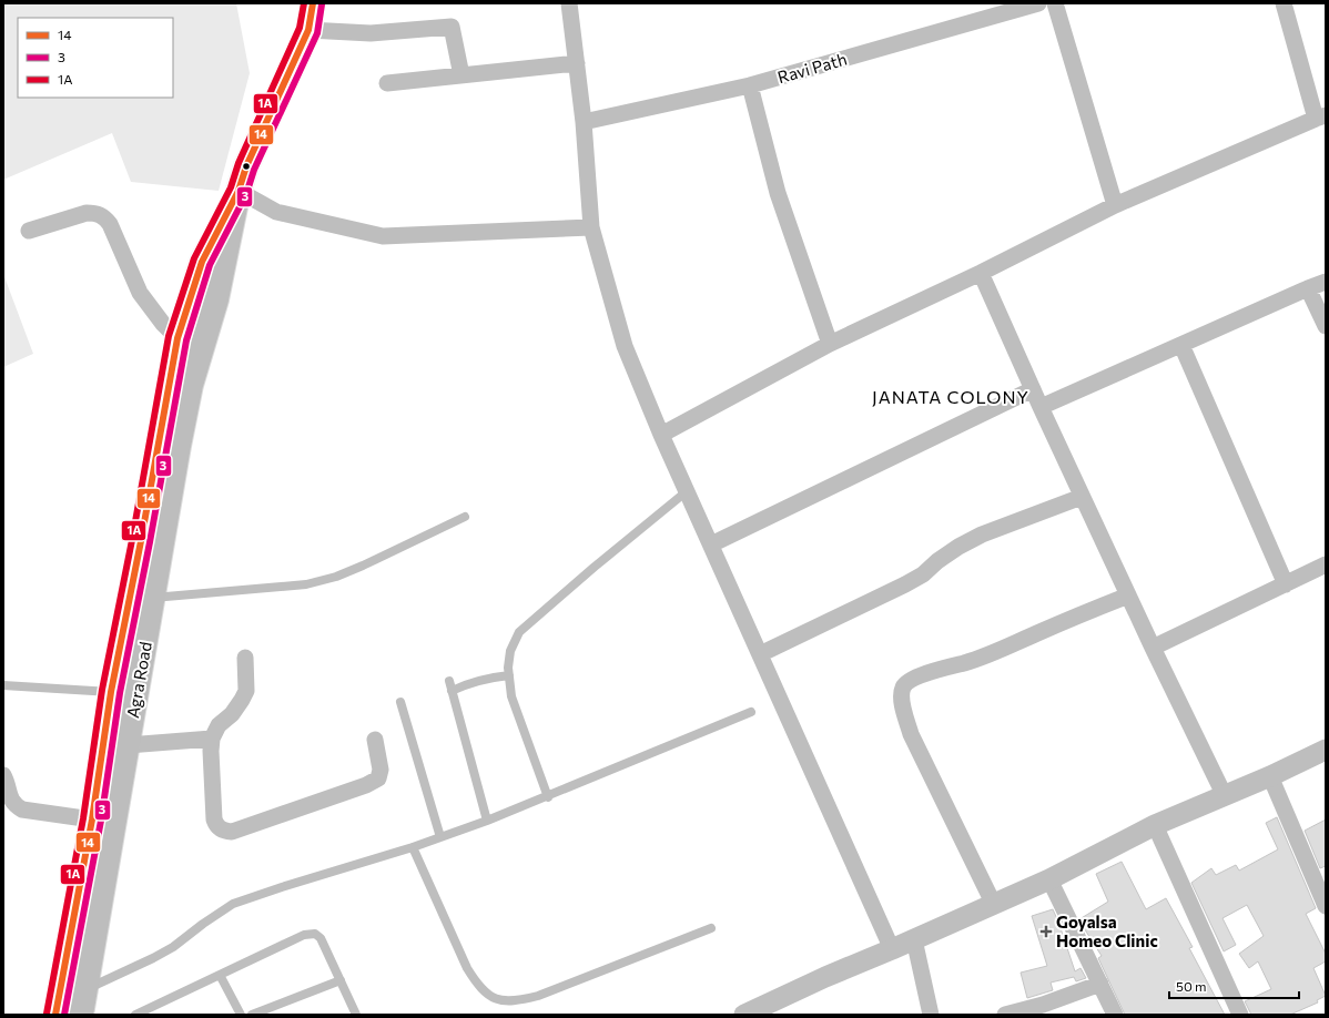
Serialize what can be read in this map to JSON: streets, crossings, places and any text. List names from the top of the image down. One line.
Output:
{"streets":{"highway":["Agra Road"],"street":["Ravi Path"]},"districts":["JANATA COLONY"],"places":{"health":["Goyalsa Homeo Clinic"]},"lines":["transit line 14","transit line 1A","transit line 3"],"legend":["14","3","1A"],"scale_bar":"50 m"}
